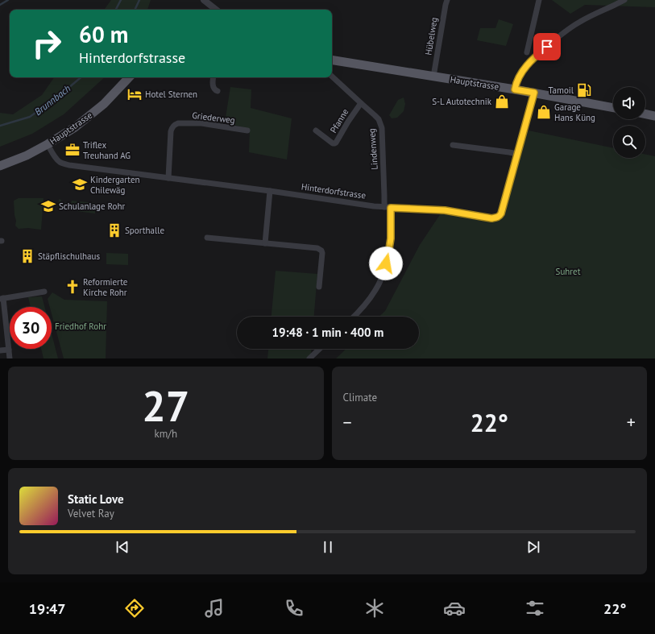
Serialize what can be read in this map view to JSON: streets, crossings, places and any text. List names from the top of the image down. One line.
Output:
{"streets":{"main road":["Hauptstrasse"],"street":["Hübelweg","Griederweg","Pfanne","Lindenweg","Hinterdorfstrasse"]},"crossings":[["Hübelweg","Hauptstrasse"],["Hauptstrasse","Hinterdorfstrasse"],["Griederweg","Hinterdorfstrasse"],["Pfanne","Lindenweg"],["Lindenweg","Hinterdorfstrasse"]],"water":["Brunnbach"],"parks":["Suhret","Friedhof Rohr"],"places":{"fuel station":["Tamoil"],"hotel":["Hotel Sternen"],"shop":["S-L Autotechnik","Garage Hans Küng"],"office":["Triflex Treuhand AG"],"school or university":["Kindergarten Chilewäg","Schulanlage Rohr"],"building":["Sporthalle","Stäpflischulhaus"],"church":["Reformierte Kirche Rohr"]},"page":{"turn":["60 m","Hinterdorfstrasse"],"limit":"30","trip":"19:48 · 1 min · 400 m","tile":[["27","km/h"],"Climate"],"heat":["−","22°","+"],"song":["Static Love","Velvet Ray"],"tabs":["19:47","22°"]}}
